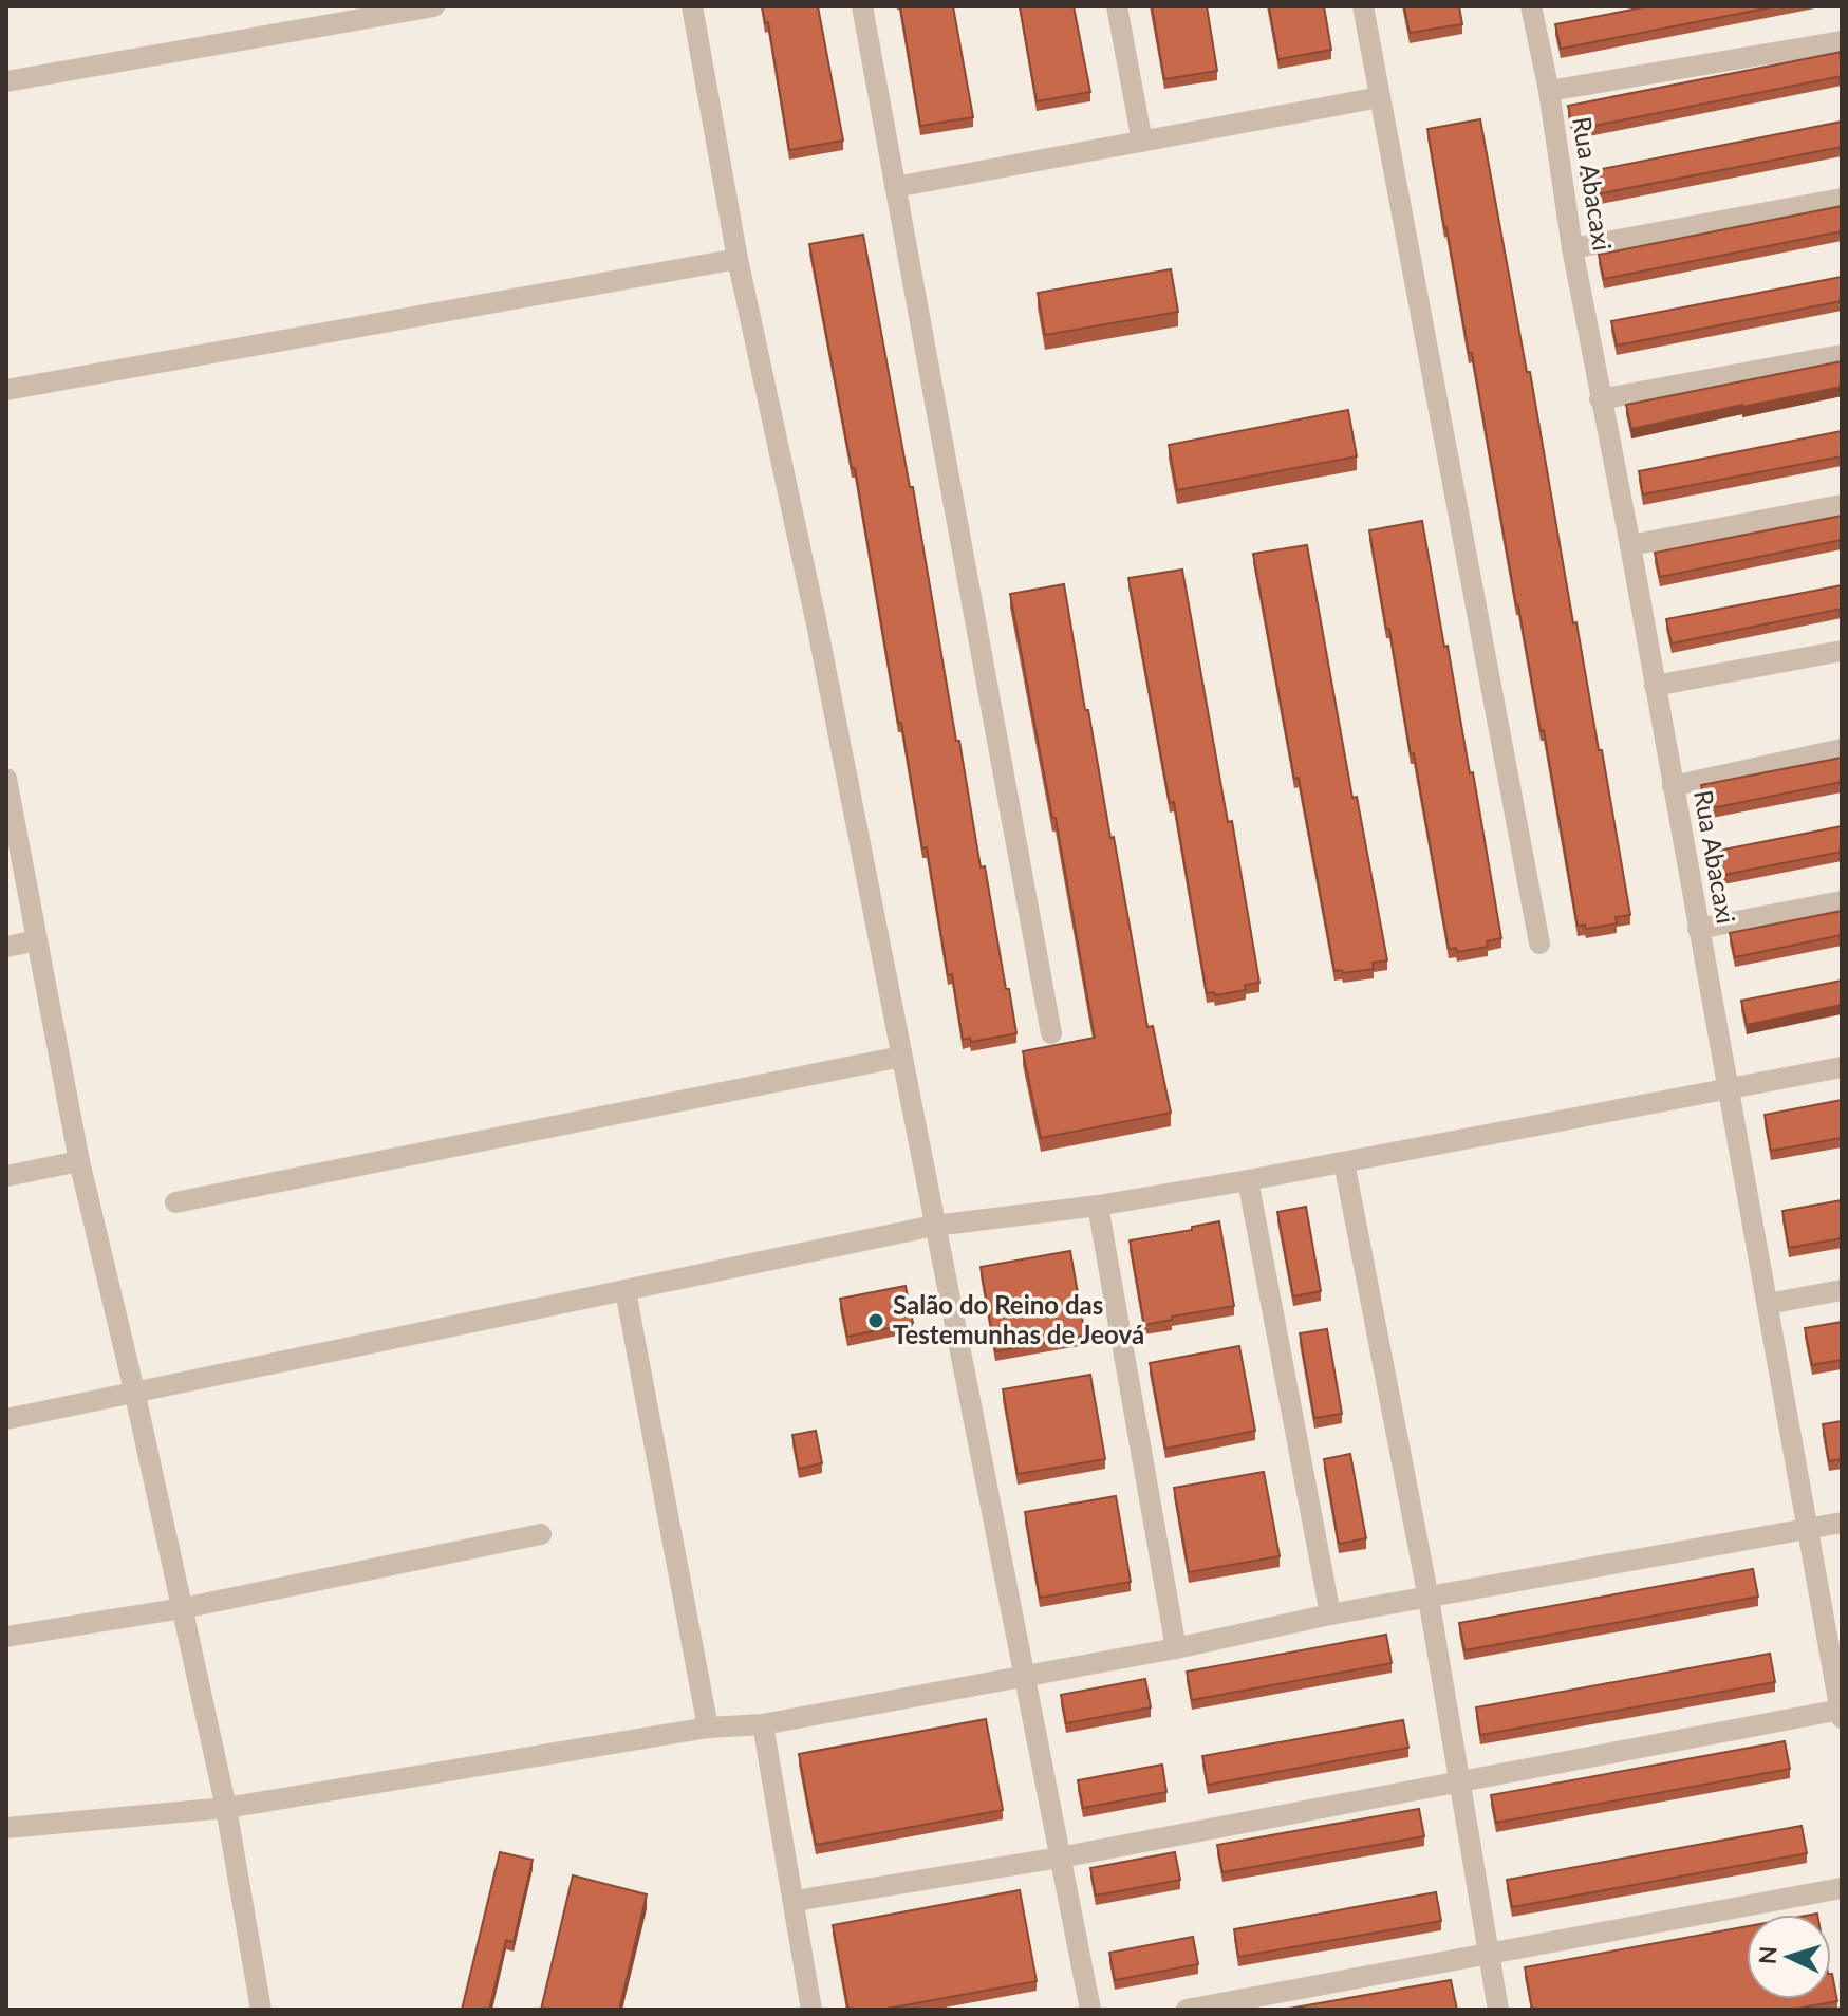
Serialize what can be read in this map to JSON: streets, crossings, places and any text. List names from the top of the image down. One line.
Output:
{"streets":{"street":["Rua Abacaxi"]},"places":["Salão do Reino das Testemunhas de Jeová"],"north":"left"}
